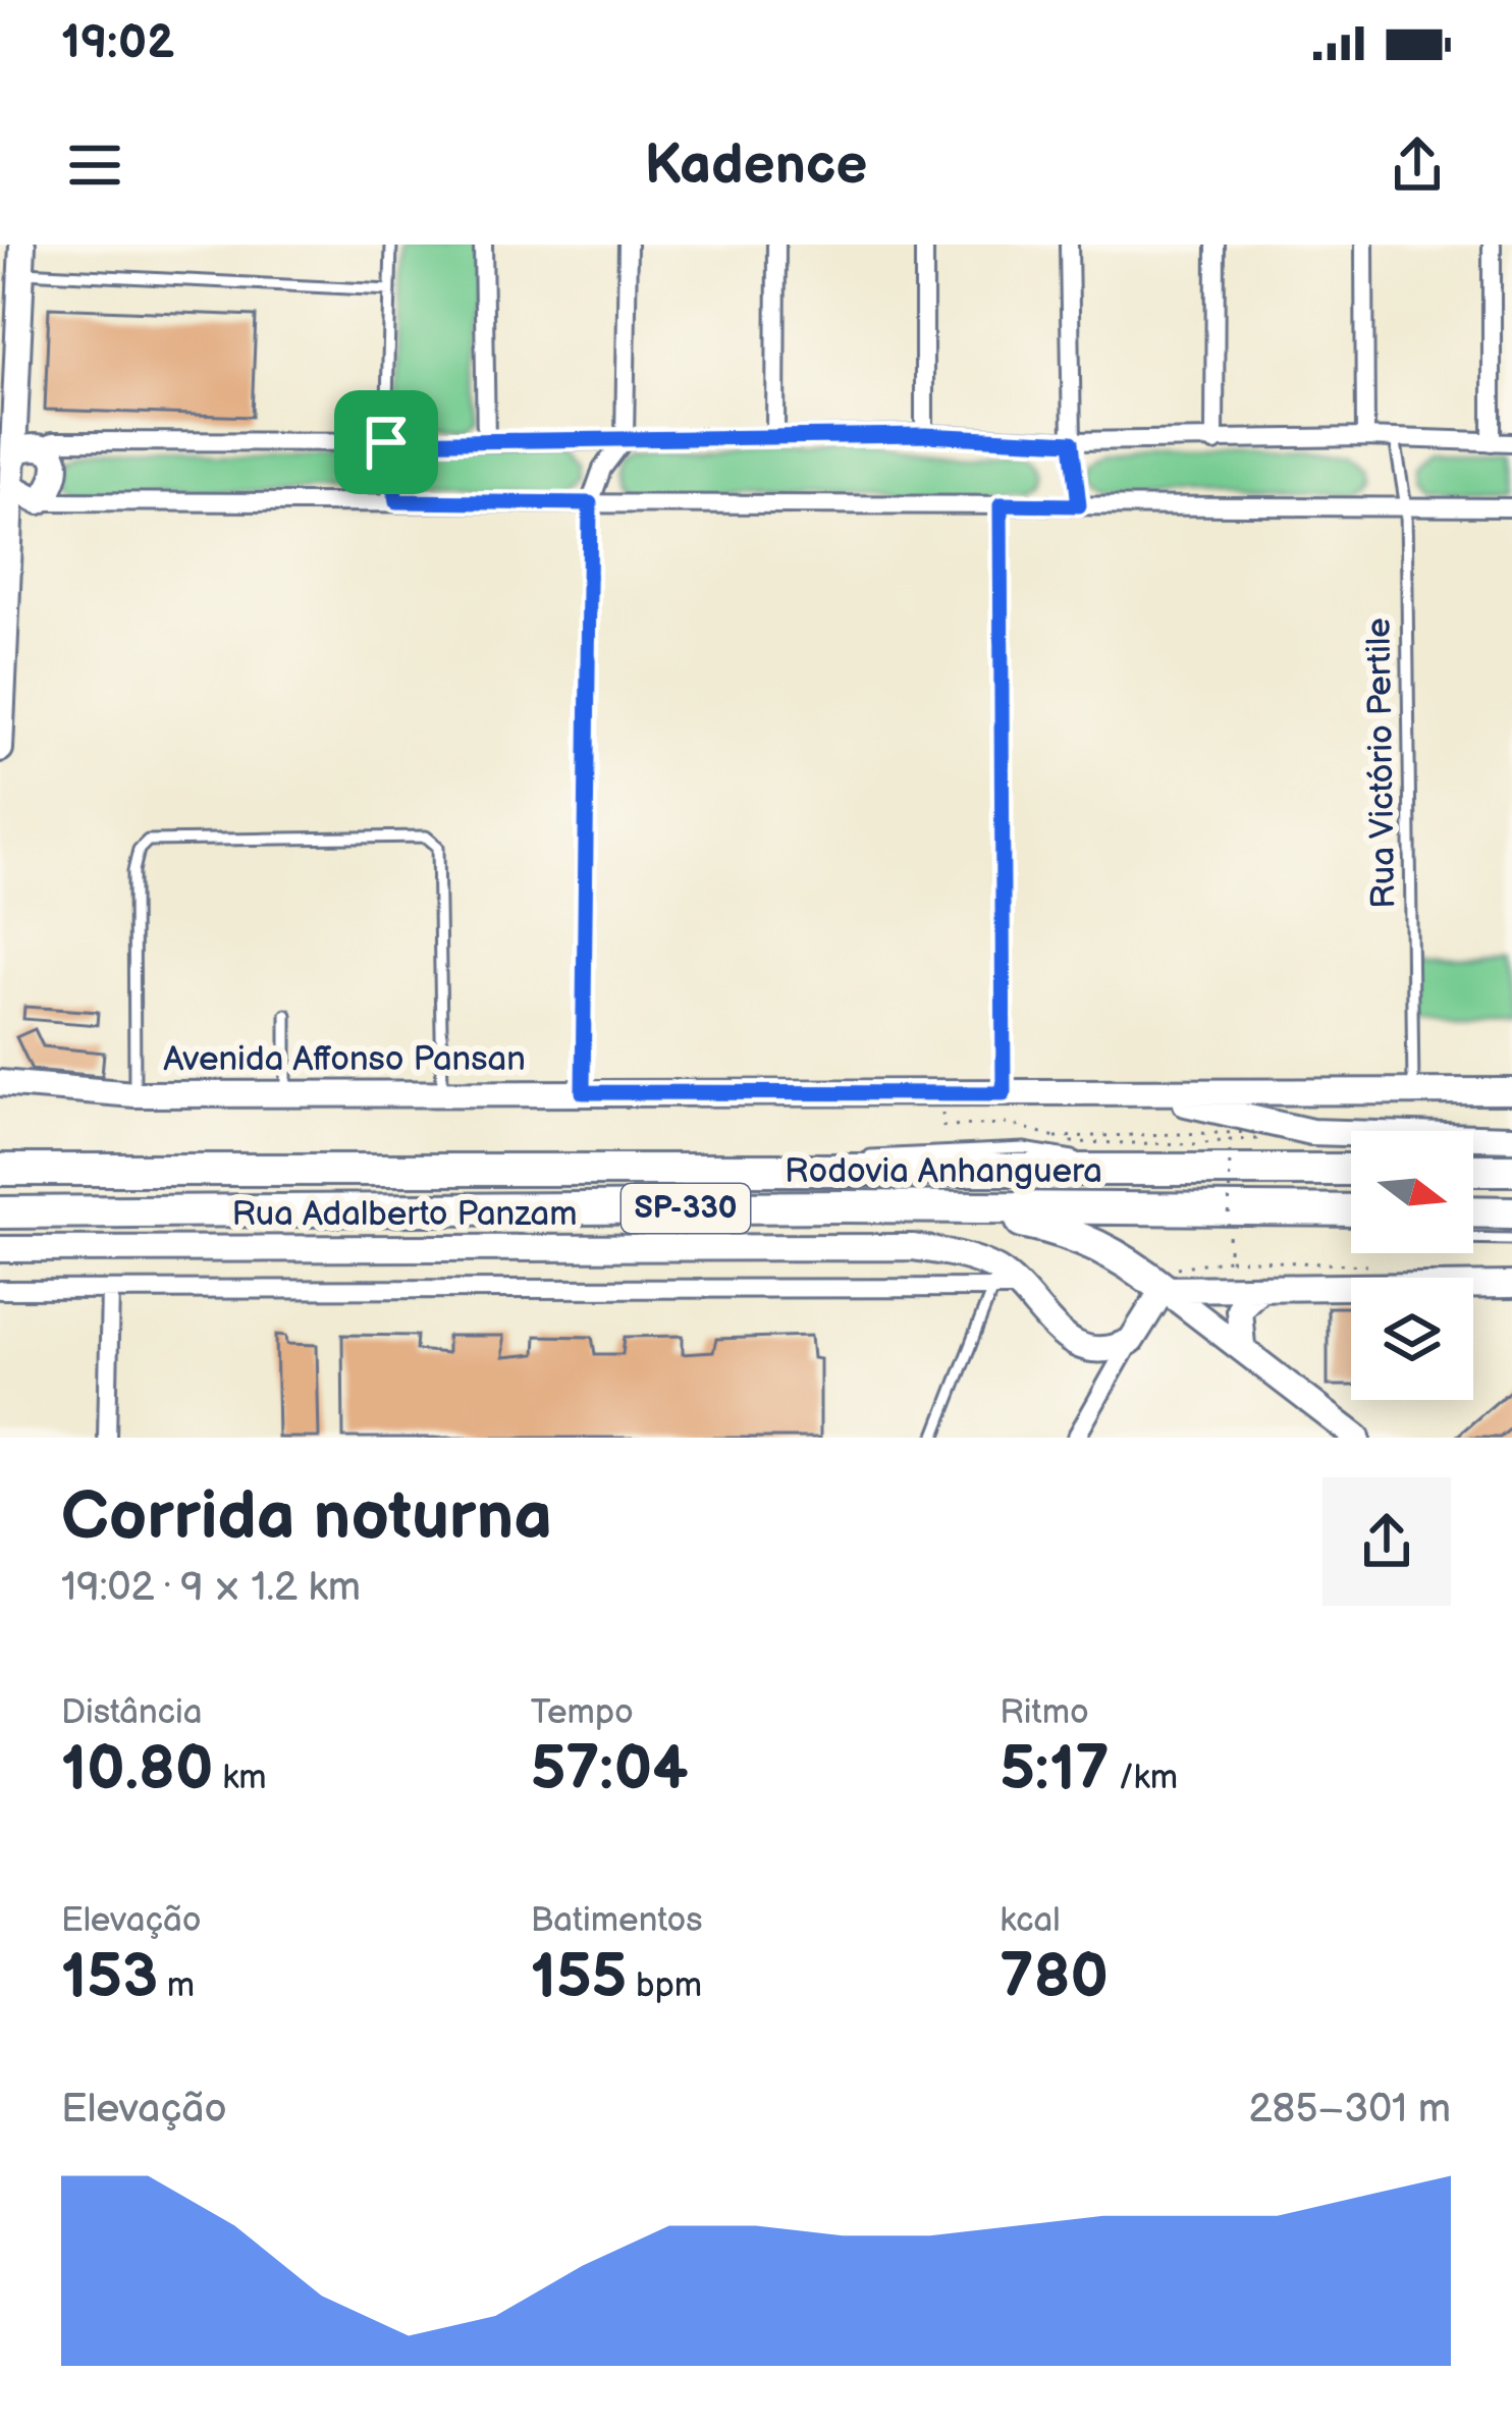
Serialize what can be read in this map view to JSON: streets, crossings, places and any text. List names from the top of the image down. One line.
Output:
{"streets":{"highway":["Rodovia Anhanguera","SP-330"],"main road":["Avenida Affonso Pansan","Rua Adalberto Panzam"],"lane":["Rua Victório Pertile"]},"crossings":[["Rua Victório Pertile","Avenida Affonso Pansan"]],"north":"right","page":{"status":"19:02","header":"Kadence","heading":["Corrida noturna","19:02 · 9 × 1.2 km"],"stats":[["Distância","10.80 km"],["Tempo","57:04"],["Ritmo","5:17 /km"],["Elevação","153 m"],["Batimentos","155 bpm"],["kcal","780"]],"chart":["Elevação","285–301 m"]}}
